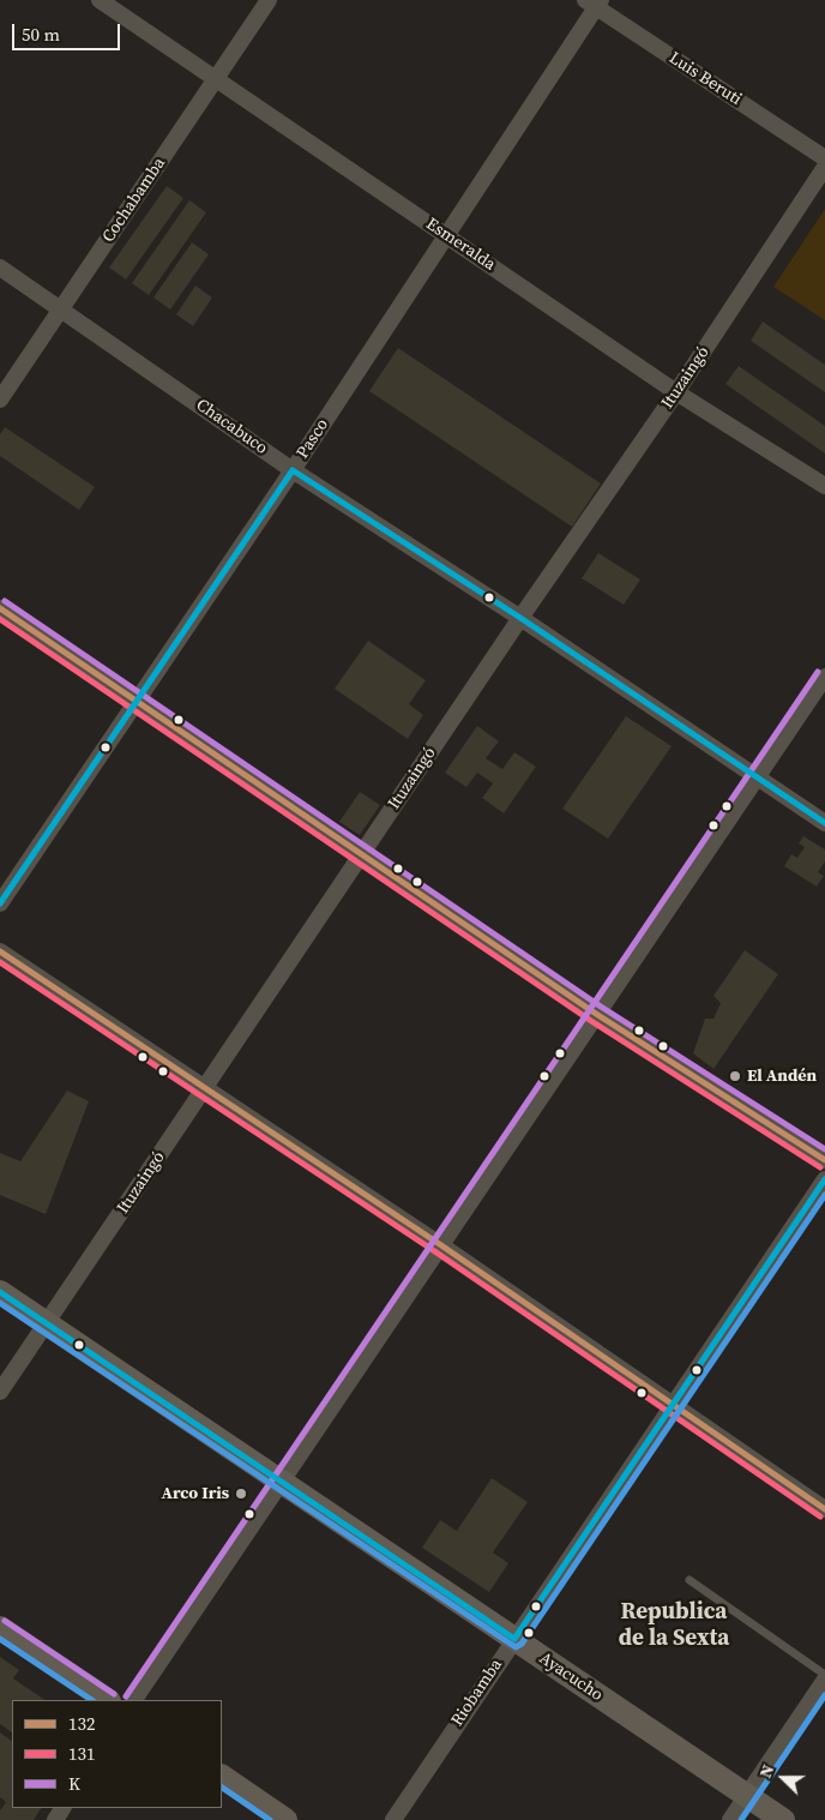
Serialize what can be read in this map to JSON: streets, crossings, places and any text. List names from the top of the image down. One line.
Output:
{"streets":{"main road":["Ayacucho"],"street":["Luis Beruti","Cochabamba","Esmeralda","Ituzaingó","Chacabuco","Pasco","Riobamba"]},"crossings":[["Luis Beruti","Pasco"],["Cochabamba","Esmeralda"],["Cochabamba","Chacabuco"],["Esmeralda","Ituzaingó"],["Esmeralda","Pasco"],["Ituzaingó","Chacabuco"],["Ituzaingó","Ayacucho"],["Chacabuco","Pasco"],["Ayacucho","Riobamba"]],"districts":["Republica de la Sexta"],"places":["El Andén","Arco Iris"],"lines":["transit line K","transit line 132","transit line 131"],"legend":["132","131","K"],"scale_bar":"50 m","north":"left"}
